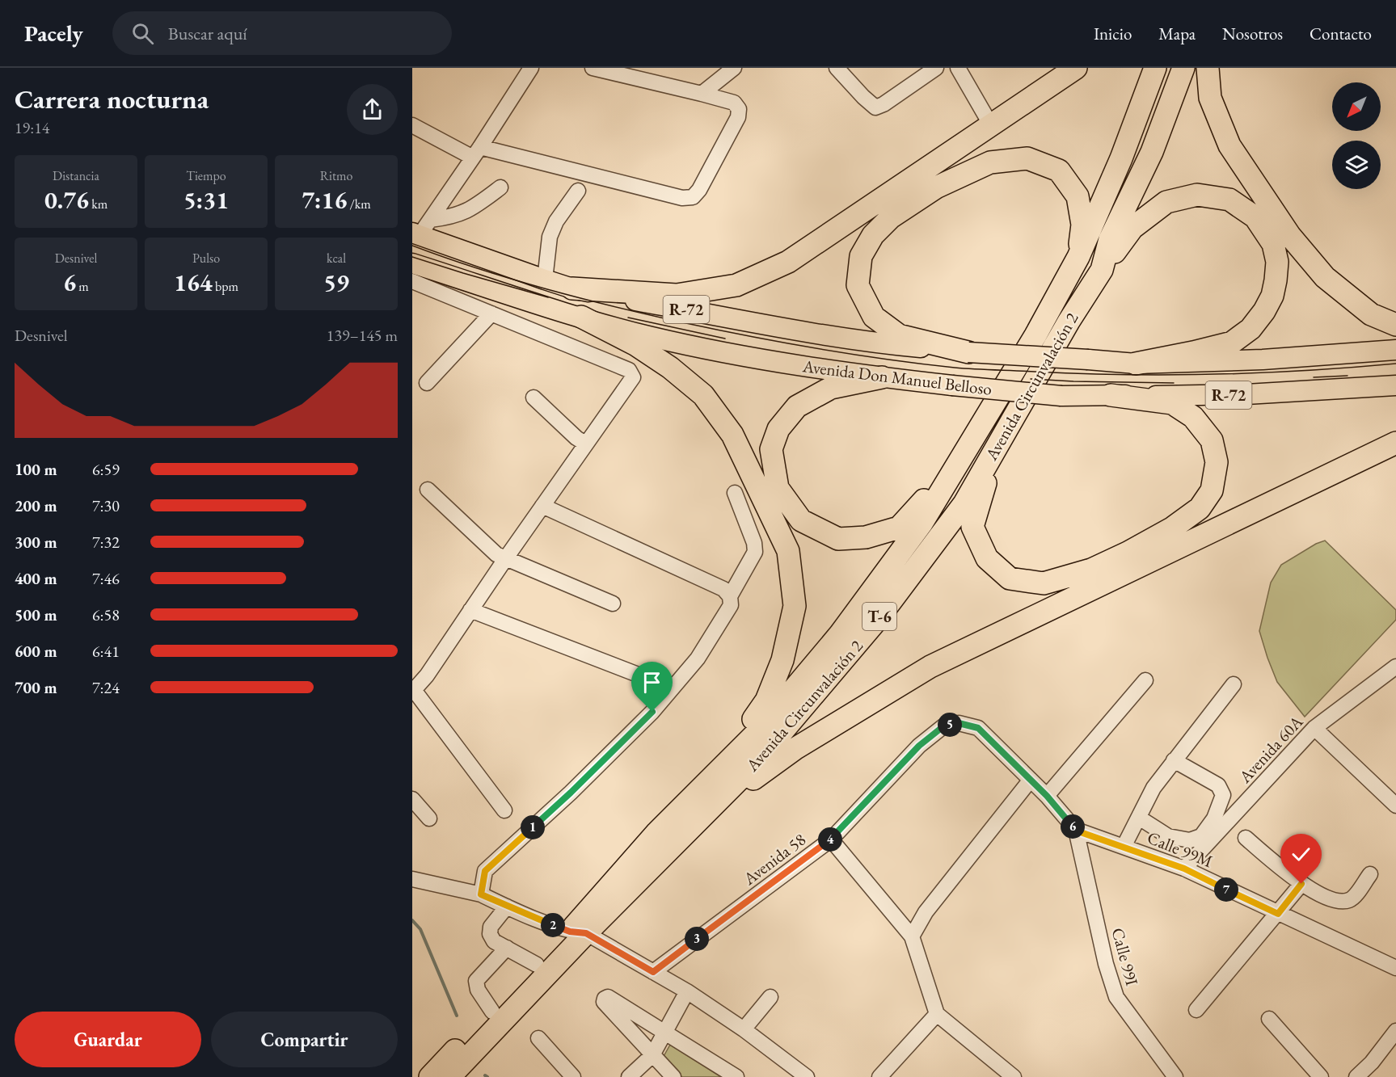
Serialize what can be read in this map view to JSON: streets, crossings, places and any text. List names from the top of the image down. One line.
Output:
{"streets":{"highway":["Avenida Circunvalación 2","T-6"],"main road":["R-72","Avenida Don Manuel Belloso"],"street":["Avenida 60A","Calle 99M","Avenida 58","Calle 99I"]},"crossings":[["Avenida 60A","Calle 99M"],["Calle 99M","Calle 99I"]],"north":"bottom left","page":{"header":"Pacely","search":"Buscar aquí","nav":["Inicio","Mapa","Nosotros","Contacto"],"heading":["Carrera nocturna","19:14"],"stats":[["Distancia","0.76 km"],["Tiempo","5:31"],["Ritmo","7:16 /km"],["Desnivel","6 m"],["Pulso","164 bpm"],["kcal","59"]],"chart":["Desnivel","139–145 m"],"list":[{"name":"100 m","note":"6:59"},{"name":"200 m","note":"7:30"},{"name":"300 m","note":"7:32"},{"name":"400 m","note":"7:46"},{"name":"500 m","note":"6:58"},{"name":"600 m","note":"6:41"},{"name":"700 m","note":"7:24"}],"pins":["5","6","1","4","7","2","3"],"buttons":["Guardar","Compartir"]}}
